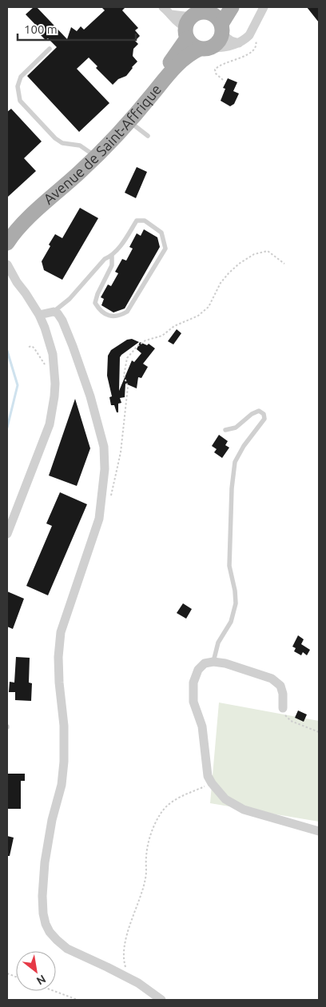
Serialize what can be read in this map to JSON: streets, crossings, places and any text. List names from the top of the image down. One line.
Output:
{"streets":{"main road":["Avenue de Saint-Affrique"]},"scale_bar":"100 m","north":"bottom right"}
